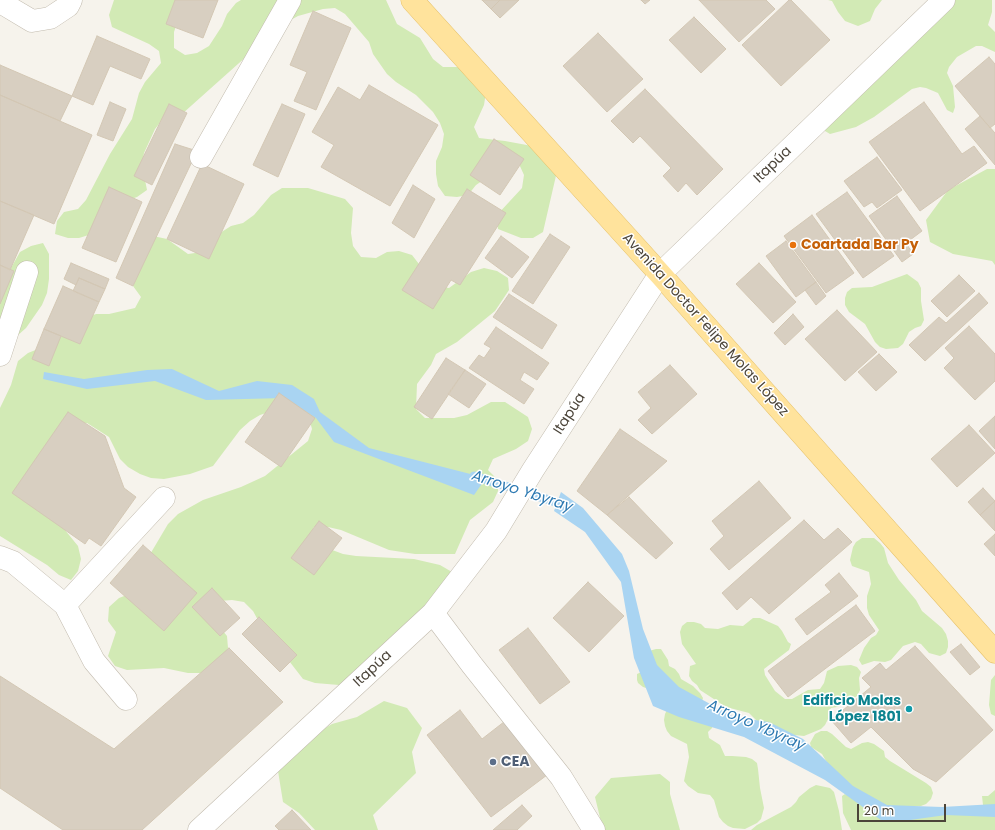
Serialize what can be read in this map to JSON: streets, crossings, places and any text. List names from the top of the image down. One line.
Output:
{"streets":{"main road":["Avenida Doctor Felipe Molas López"],"street":["Itapúa"]},"crossings":[["Itapúa","Avenida Doctor Felipe Molas López"]],"water":["Arroyo Ybyray"],"places":["Coartada Bar Py","Edificio Molas López 1801","CEA"],"scale_bar":"20 m"}
